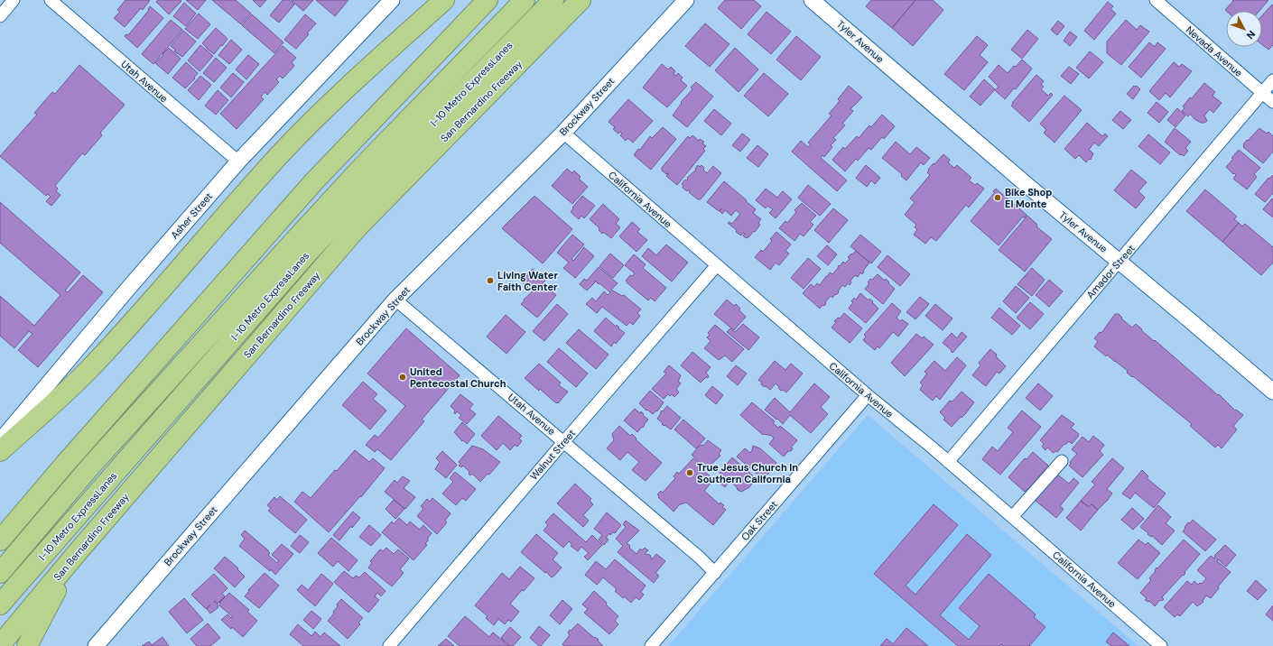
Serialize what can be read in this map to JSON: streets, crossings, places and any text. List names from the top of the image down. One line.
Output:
{"streets":{"highway":["I-10 Metro ExpressLanes","San Bernardino Freeway"],"street":["Tyler Avenue","Nevada Avenue","Utah Avenue","Brockway Street","California Avenue","Asher Street","Amador Street","Walnut Street","Oak Street"]},"crossings":[["Tyler Avenue","Amador Street"],["Nevada Avenue","Amador Street"],["Utah Avenue","Brockway Street"],["Utah Avenue","Asher Street"],["Utah Avenue","Walnut Street"],["Utah Avenue","Oak Street"],["Brockway Street","California Avenue"],["California Avenue","Amador Street"],["California Avenue","Walnut Street"],["California Avenue","Oak Street"]],"places":["Bike Shop El Monte","Living Water Faith Center","United Pentecostal Church","True Jesus Church In Southern California"],"north":"bottom right"}
